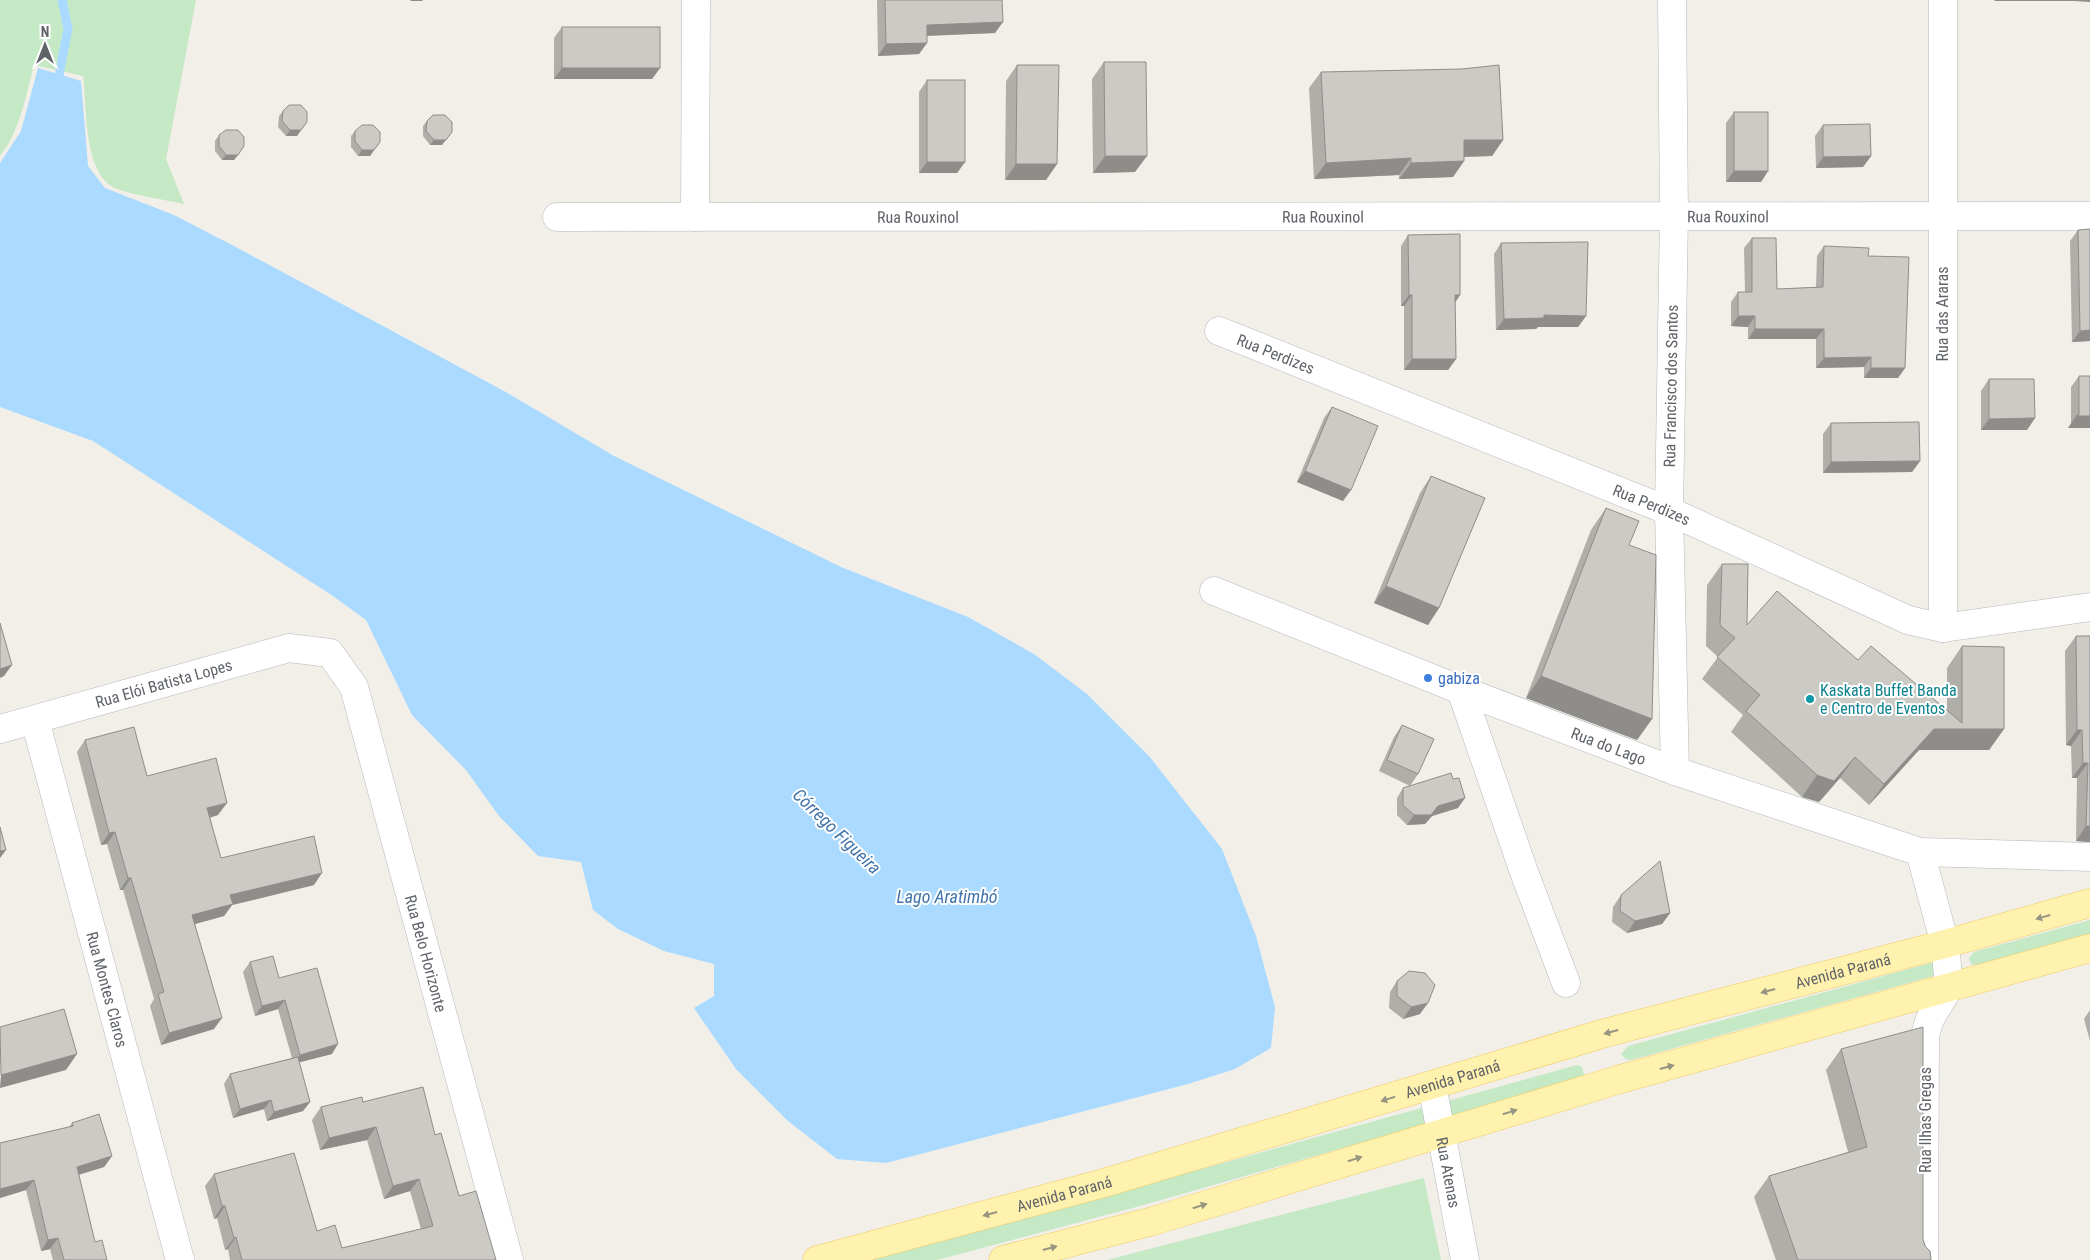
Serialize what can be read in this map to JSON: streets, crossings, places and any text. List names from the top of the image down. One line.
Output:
{"streets":{"main road":["Avenida Paraná"],"street":["Rua Rouxinol","Rua das Araras","Rua Perdizes","Rua Francisco dos Santos","Rua Elói Batista Lopes","Rua do Lago","Rua Belo Horizonte","Rua Montes Claros","Rua Ilhas Gregas","Rua Atenas"]},"crossings":[["Rua Rouxinol","Rua das Araras"],["Rua Rouxinol","Rua Francisco dos Santos"],["Rua das Araras","Rua Perdizes"],["Rua Perdizes","Rua Francisco dos Santos"],["Rua Francisco dos Santos","Rua do Lago"],["Rua Elói Batista Lopes","Rua Belo Horizonte"],["Rua Elói Batista Lopes","Rua Montes Claros"],["Avenida Paraná","Rua Atenas"]],"water":["Córrego Figueira","Lago Aratimbó"],"places":["gabiza","Kaskata Buffet Banda e Centro de Eventos"],"north":"top"}
